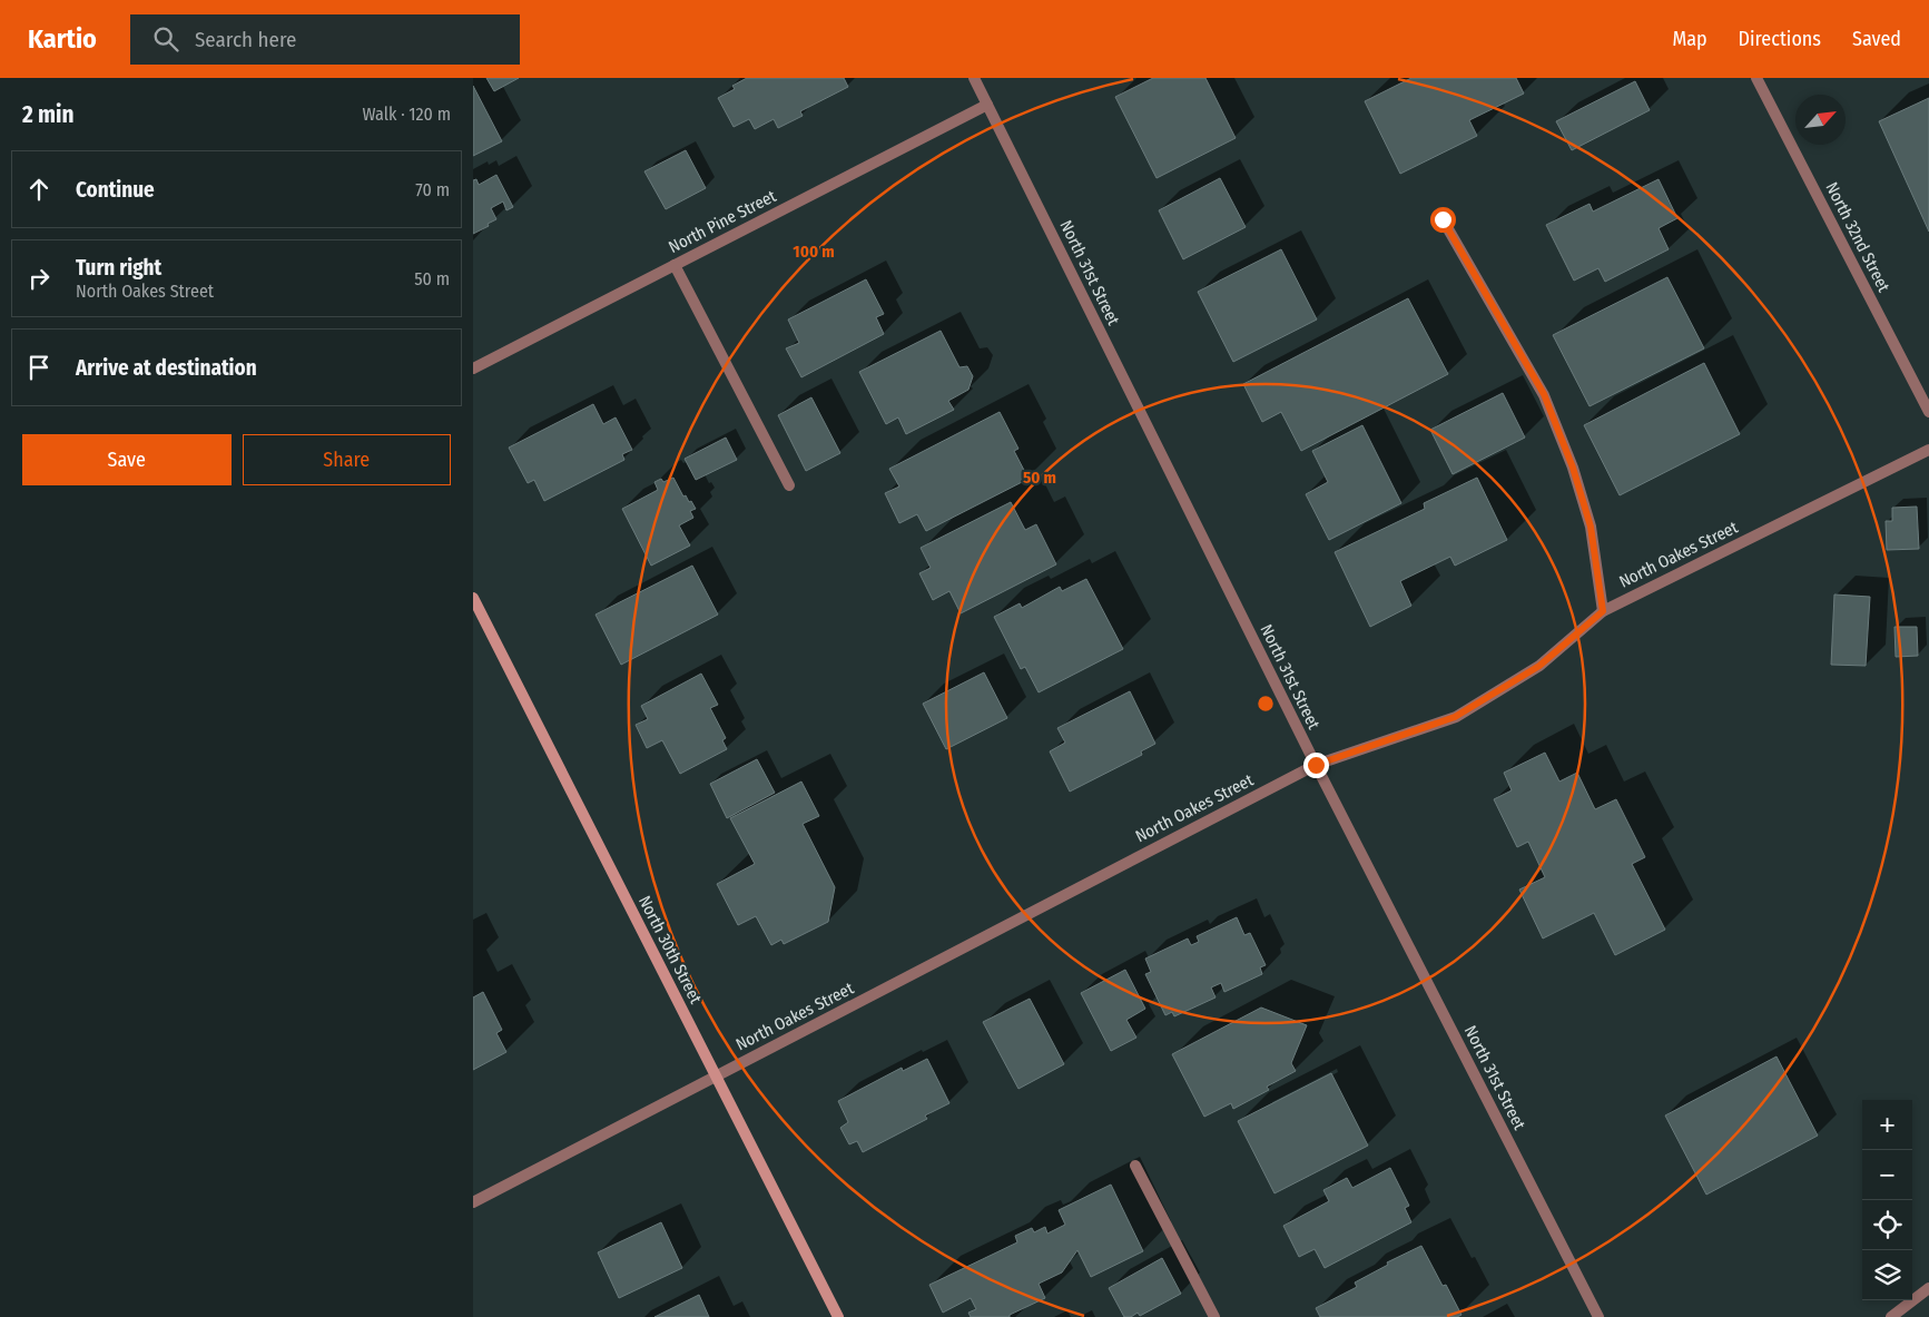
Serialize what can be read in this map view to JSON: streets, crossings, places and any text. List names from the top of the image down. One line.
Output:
{"streets":{"main road":["North 30th Street"],"street":["North Pine Street","North 32nd Street","North 31st Street","North Oakes Street"]},"crossings":[["North Pine Street","North 31st Street"],["North 31st Street","North Oakes Street"],["North Oakes Street","North 30th Street"]],"north":"top right","page":{"header":"Kartio","search":"Search here","nav":["Map","Directions","Saved"],"heading":["2 min","Walk · 120 m"],"list":[["Continue","70 m"],["Turn right","North Oakes Street","50 m"],"Arrive at destination"],"buttons":["Save","Share"],"map_buttons":["+","−"]},"rings":["100 m","50 m"]}
